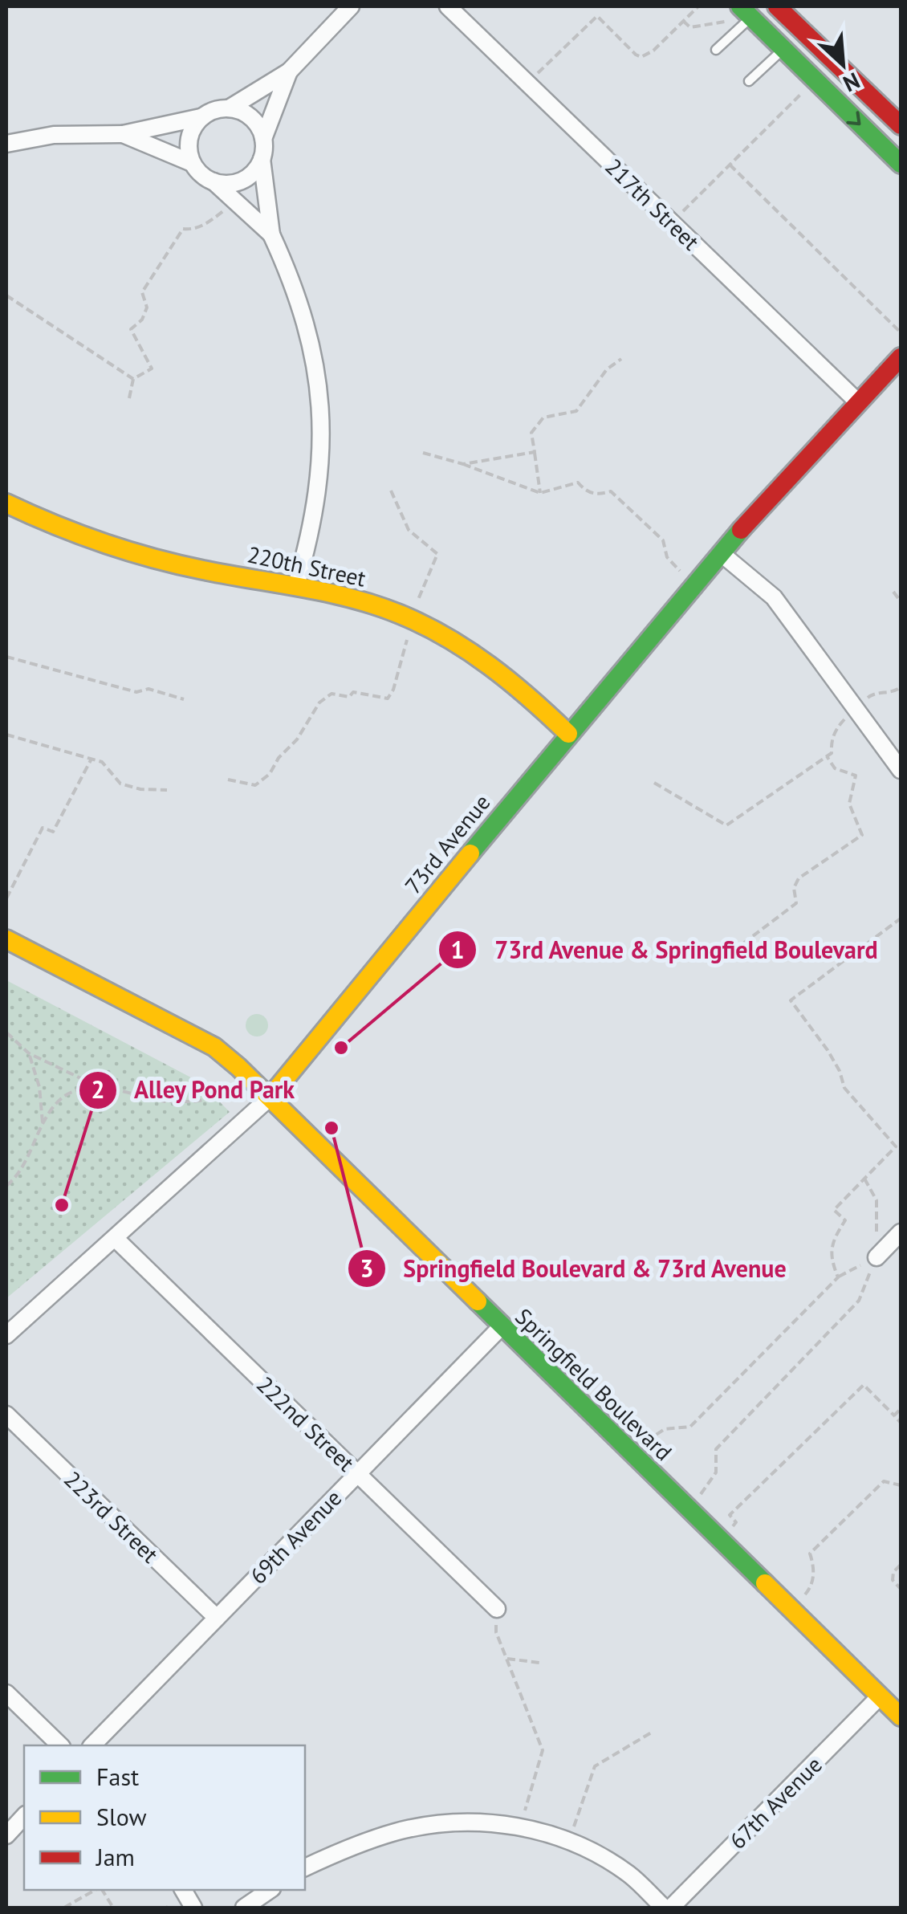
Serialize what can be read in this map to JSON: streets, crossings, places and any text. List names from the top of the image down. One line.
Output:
{"streets":{"street":["217th Street","220th Street","73rd Avenue","Springfield Boulevard","222nd Street","223rd Street","69th Avenue","67th Avenue"]},"crossings":[["217th Street","73rd Avenue"],["220th Street","73rd Avenue"],["73rd Avenue","Springfield Boulevard"],["73rd Avenue","222nd Street"],["Springfield Boulevard","69th Avenue"],["Springfield Boulevard","67th Avenue"],["222nd Street","69th Avenue"],["223rd Street","69th Avenue"]],"places":["73rd Avenue & Springfield Boulevard","Springfield Boulevard & 73rd Avenue","Alley Pond Park"],"legend":["Fast","Slow","Jam"],"north":"bottom right"}
